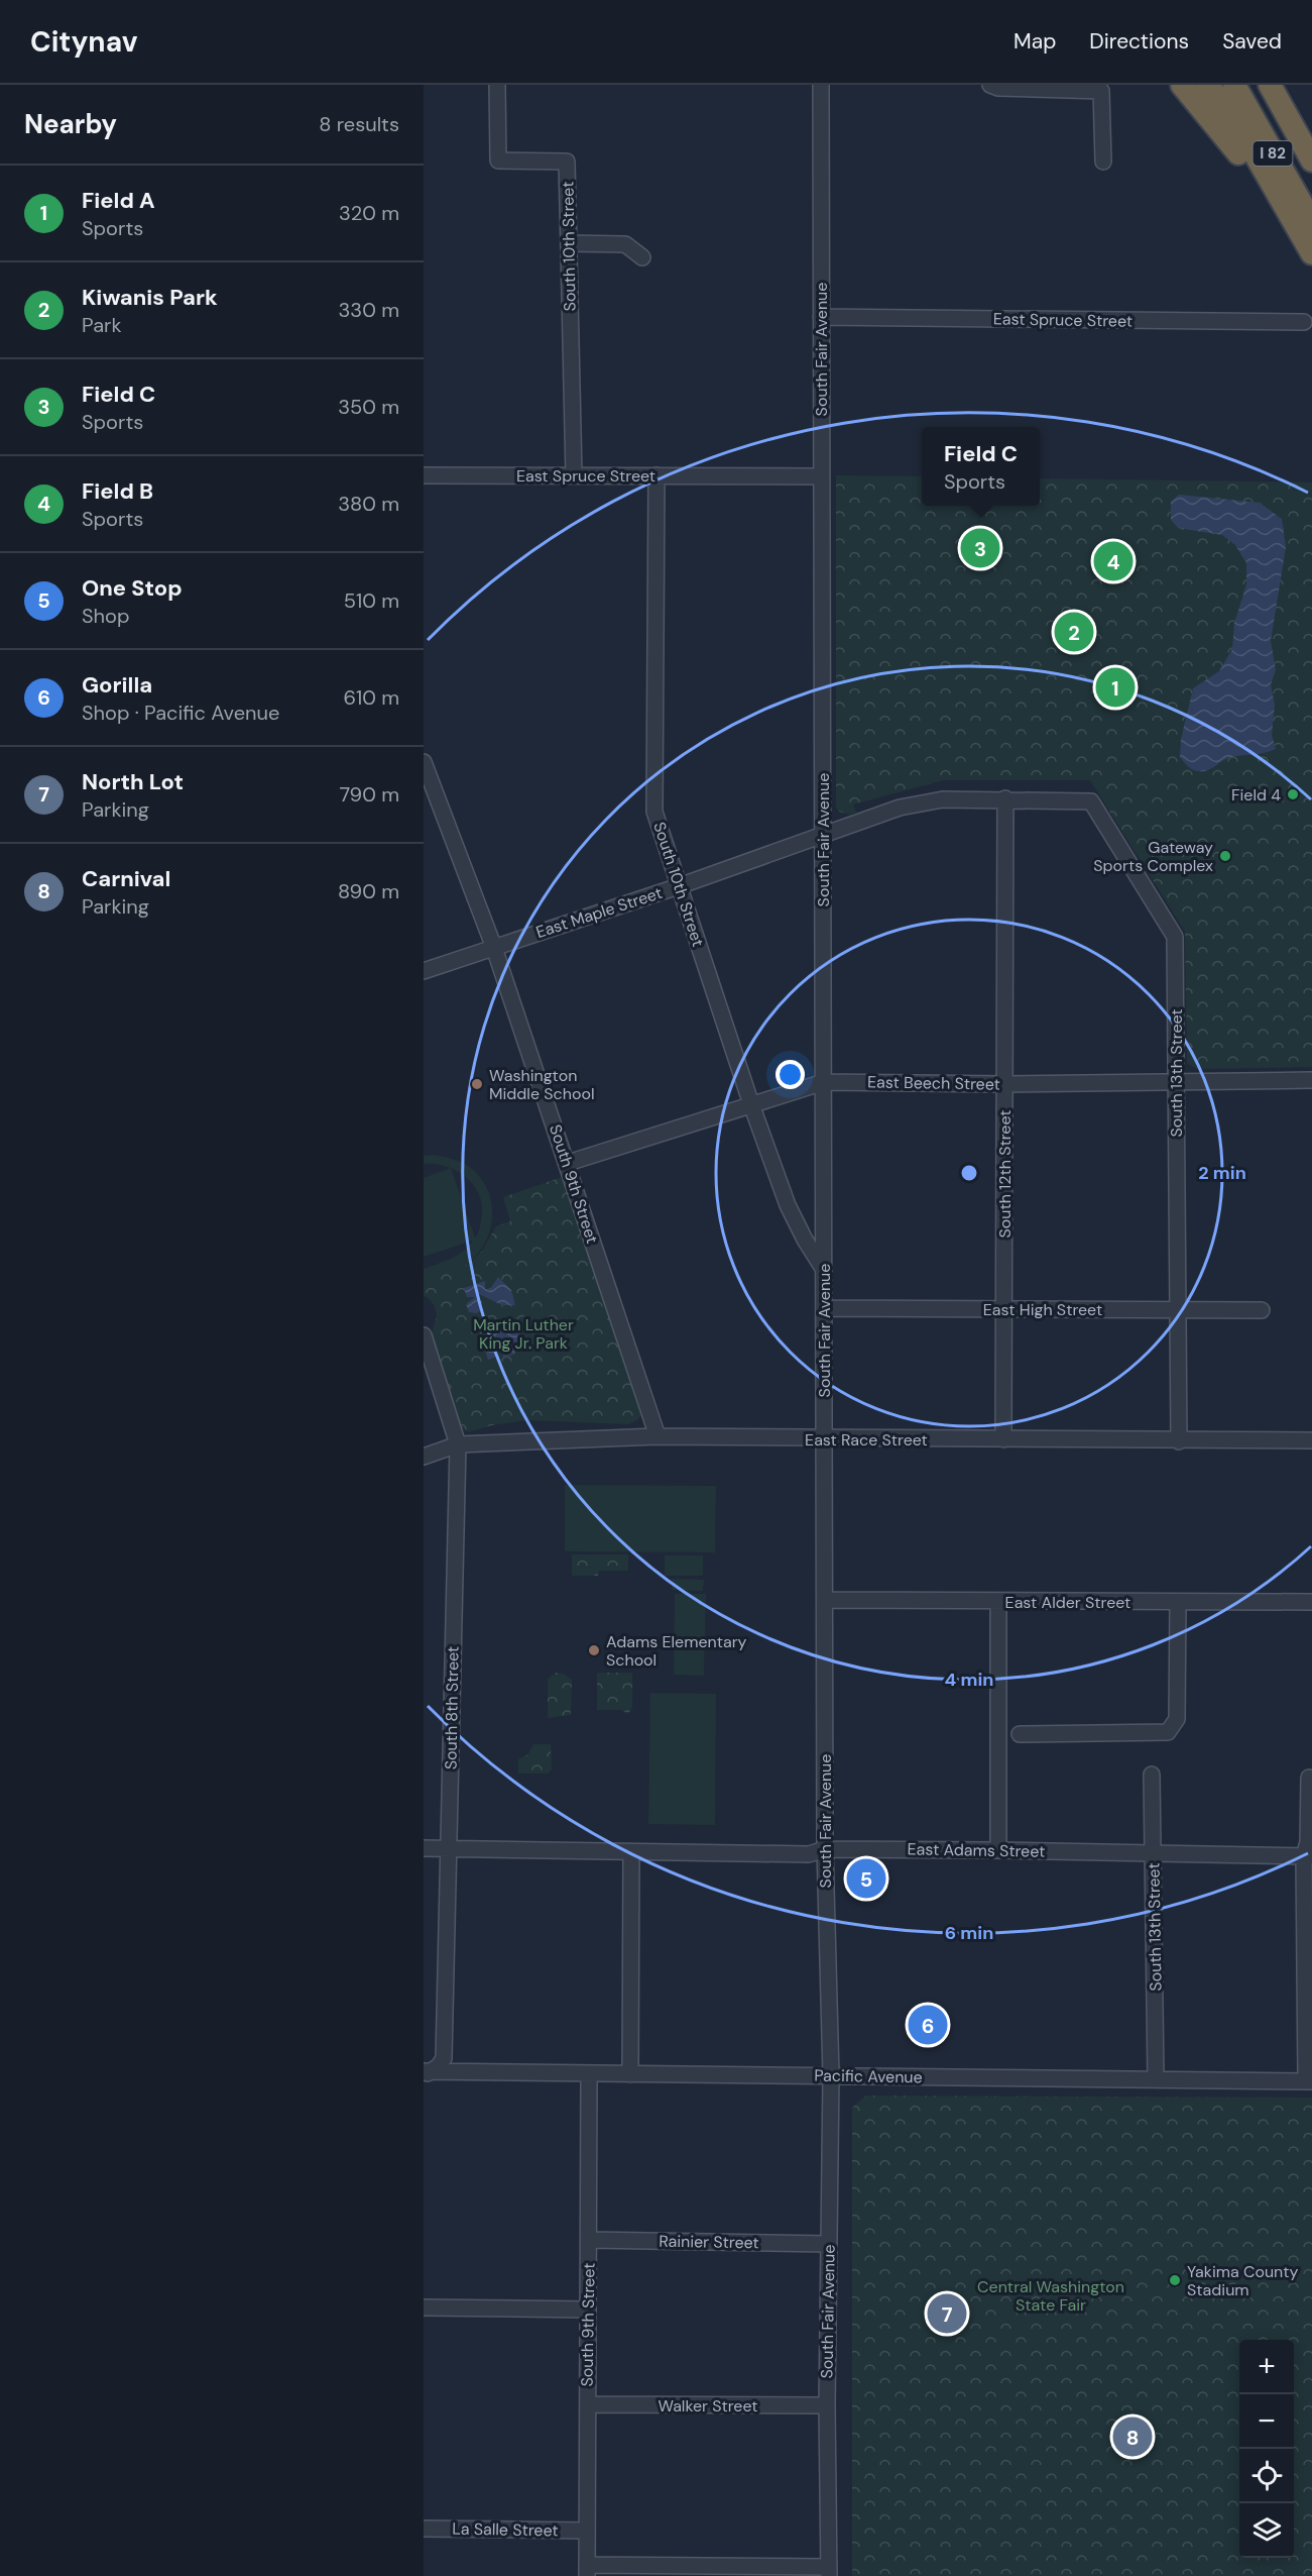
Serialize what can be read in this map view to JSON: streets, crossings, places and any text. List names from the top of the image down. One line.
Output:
{"streets":{"highway":["I 82"],"street":["South 10th Street","East Spruce Street","South Fair Avenue","East Maple Street","South 13th Street","East Beech Street","South 12th Street","South 9th Street","East High Street","East Race Street","East Alder Street","South 8th Street","East Adams Street","Pacific Avenue","Rainier Street","Walker Street","La Salle Street"]},"crossings":[["South 10th Street","East Spruce Street"],["South 10th Street","South Fair Avenue"],["South 10th Street","East Maple Street"],["South 10th Street","East Beech Street"],["East Spruce Street","South Fair Avenue"],["South Fair Avenue","East Maple Street"],["South Fair Avenue","East Beech Street"],["South Fair Avenue","East High Street"],["South Fair Avenue","East Race Street"],["South Fair Avenue","East Alder Street"],["South Fair Avenue","East Adams Street"],["South Fair Avenue","Pacific Avenue"],["South Fair Avenue","Rainier Street"],["South Fair Avenue","Walker Street"],["East Maple Street","South 13th Street"],["East Maple Street","South 12th Street"],["East Maple Street","South 9th Street"],["South 13th Street","East Beech Street"],["South 13th Street","East High Street"],["South 13th Street","East Race Street"],["South 13th Street","East Adams Street"],["South 13th Street","Pacific Avenue"],["East Beech Street","South 12th Street"],["East Beech Street","South 9th Street"],["South 12th Street","East High Street"],["South 12th Street","East Race Street"],["South 9th Street","East Race Street"],["South 9th Street","Pacific Avenue"],["South 9th Street","Rainier Street"],["South 9th Street","Walker Street"],["South 9th Street","La Salle Street"],["East Race Street","South 8th Street"],["South 8th Street","East Adams Street"],["South 8th Street","Pacific Avenue"]],"parks":["Martin Luther King Jr. Park","Central Washington State Fair"],"places":["Field 4","Gateway Sports Complex","Washington Middle School","Adams Elementary School","Yakima County Stadium"],"page":{"header":"Citynav","nav":["Map","Directions","Saved"],"heading":["Nearby","8 results"],"list":[{"mark":"1","name":"Field A","note":"Sports","value":"320 m"},{"mark":"2","name":"Kiwanis Park","note":"Park","value":"330 m"},{"mark":"3","name":"Field C","note":"Sports","value":"350 m"},{"mark":"4","name":"Field B","note":"Sports","value":"380 m"},{"mark":"5","name":"One Stop","note":"Shop","value":"510 m"},{"mark":"6","name":"Gorilla","note":"Shop · Pacific Avenue","value":"610 m"},{"mark":"7","name":"North Lot","note":"Parking","value":"790 m"},{"mark":"8","name":"Carnival","note":"Parking","value":"890 m"}],"popup":["Field C","Sports"],"pins":["3","4","2","1","5","6","7","8"],"map_buttons":["+","−"]},"rings":["2 min","4 min","6 min"]}
